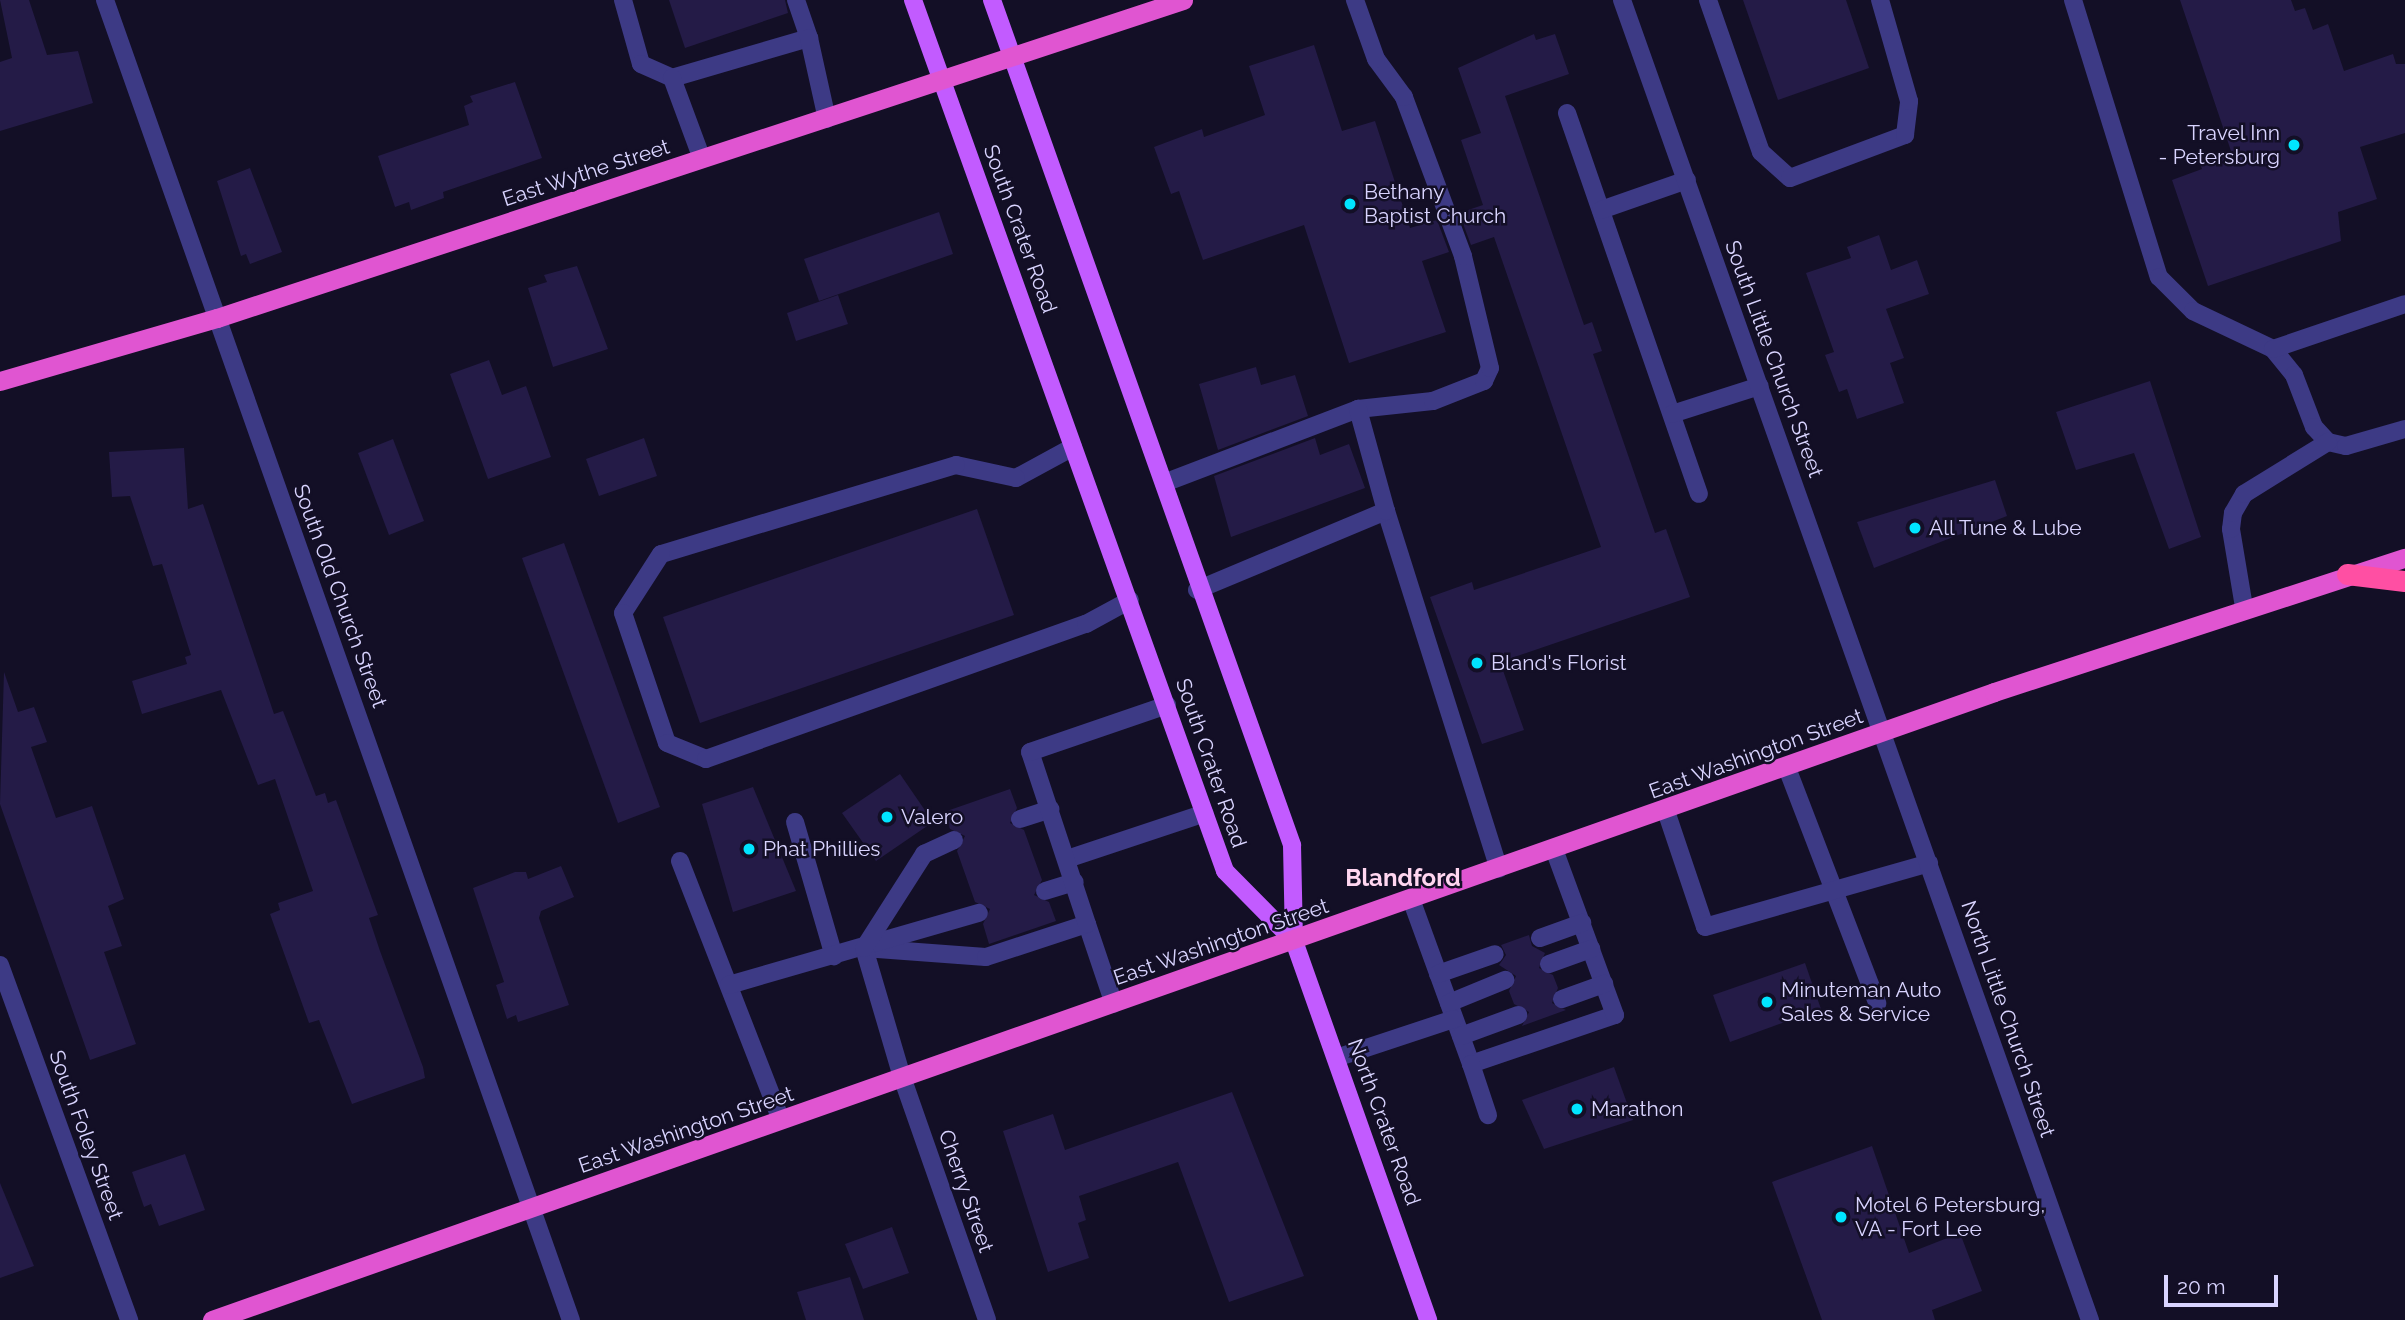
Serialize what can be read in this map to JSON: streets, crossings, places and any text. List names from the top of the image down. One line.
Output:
{"streets":{"highway":["East Wythe Street","East Washington Street"],"main road":["South Crater Road","North Crater Road"],"street":["South Little Church Street","South Old Church Street","North Little Church Street","South Foley Street","Cherry Street"]},"crossings":[["East Wythe Street","South Crater Road"],["East Wythe Street","South Old Church Street"],["South Crater Road","East Washington Street"],["South Crater Road","North Crater Road"],["South Little Church Street","East Washington Street"],["South Little Church Street","North Little Church Street"],["South Old Church Street","East Washington Street"],["East Washington Street","North Little Church Street"],["East Washington Street","North Crater Road"],["East Washington Street","Cherry Street"]],"districts":["Blandford"],"places":["Travel Inn - Petersburg","Bethany Baptist Church","All Tune & Lube","Bland's Florist","Valero","Phat Phillies","Minuteman Auto Sales & Service","Marathon","Motel 6 Petersburg, VA - Fort Lee"],"scale_bar":"20 m"}
